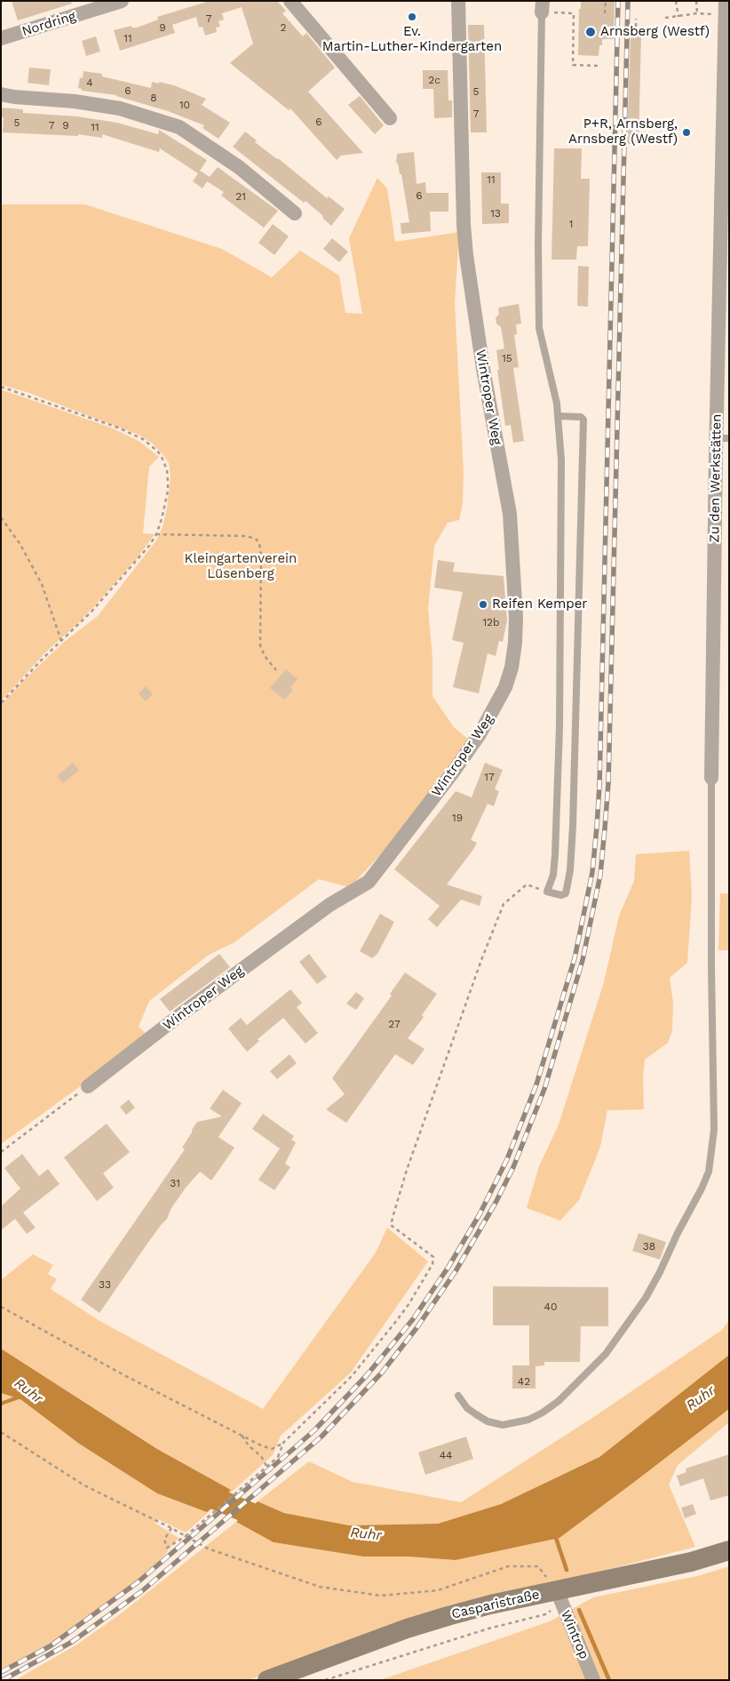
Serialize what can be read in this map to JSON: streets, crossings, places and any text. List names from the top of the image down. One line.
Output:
{"streets":{"main road":["Casparistraße"],"street":["Nordring","Wintroper Weg","Zu den Werkstätten","Wintrop"]},"crossings":[["Casparistraße","Wintrop"]],"water":["Ruhr"],"parks":["Kleingartenverein Lüsenberg"],"places":["Ev. Martin-Luther-Kindergarten","Arnsberg (Westf)","P+R, Arnsberg, Arnsberg (Westf)","Reifen Kemper"],"house_numbers":["7","9","2","11","2c","4","6","5","8","10","7","6","5","7","9","11","11","6","21","13","1","15","12b","17","19","27","31","38","33","40","42","44"]}
